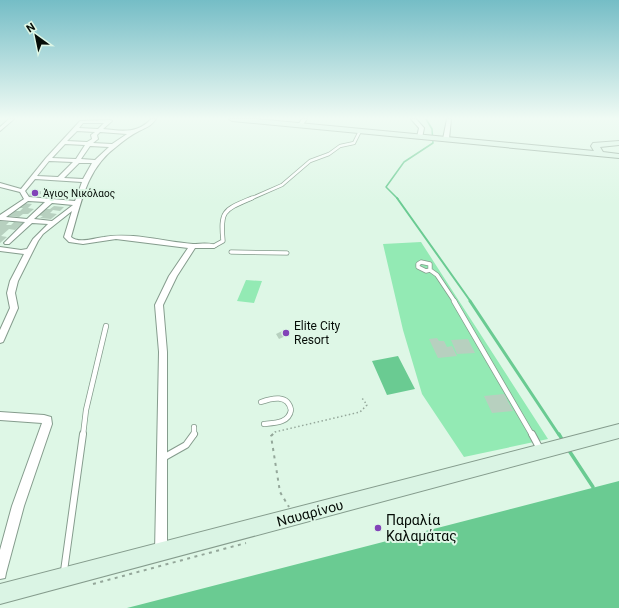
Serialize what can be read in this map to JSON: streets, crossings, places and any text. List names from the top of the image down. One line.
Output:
{"streets":{"main road":["Ναυαρίνου"]},"places":["Άγιος Νικόλαος","Elite City Resort","Παραλία Καλαμάτας"],"north":"top left"}
